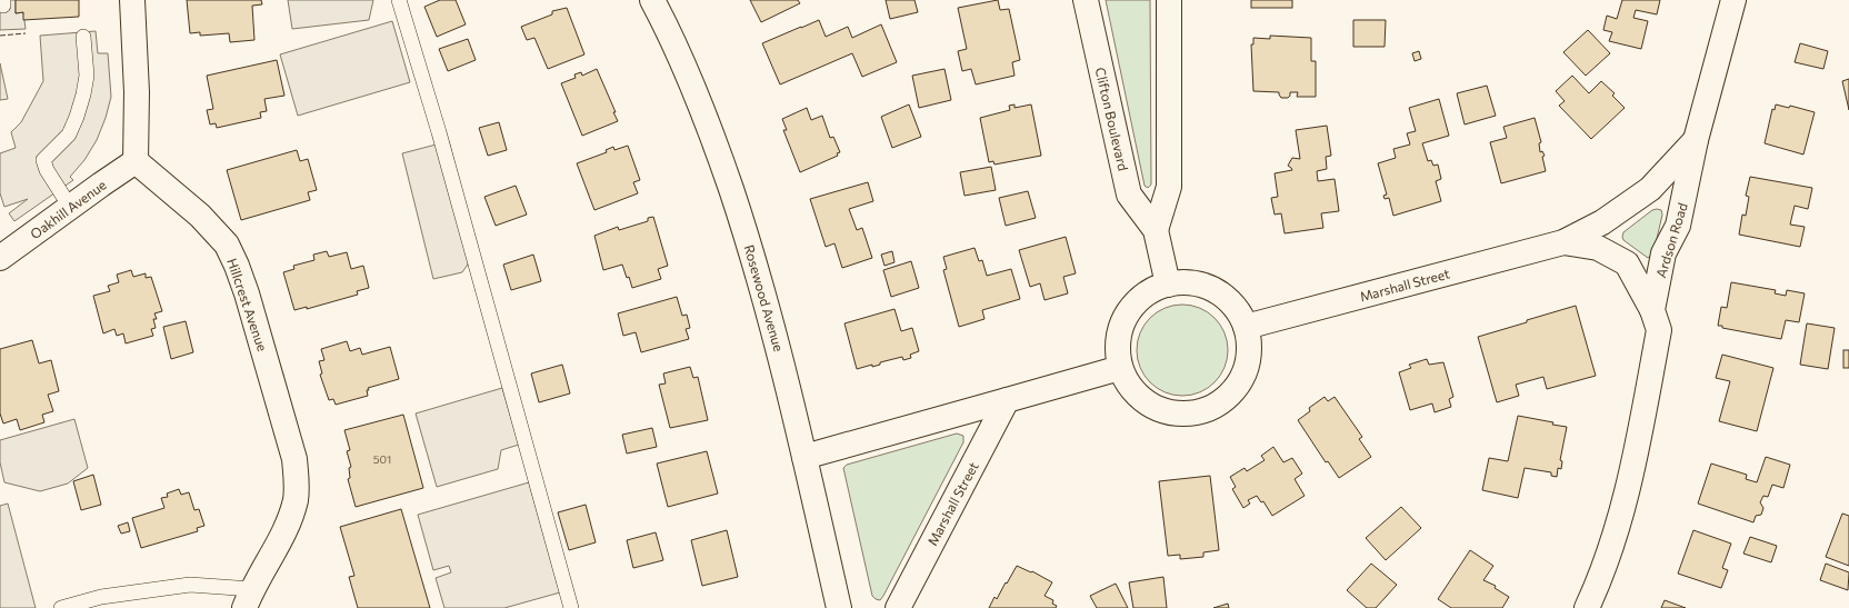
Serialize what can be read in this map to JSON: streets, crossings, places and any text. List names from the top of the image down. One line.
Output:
{"streets":{"street":["Clifton Boulevard","Oakhill Avenue","Ardson Road","Marshall Street","Rosewood Avenue","Hillcrest Avenue"]},"crossings":[["Clifton Boulevard","Marshall Street"],["Oakhill Avenue","Hillcrest Avenue"],["Ardson Road","Marshall Street"]],"house_numbers":["501"]}
